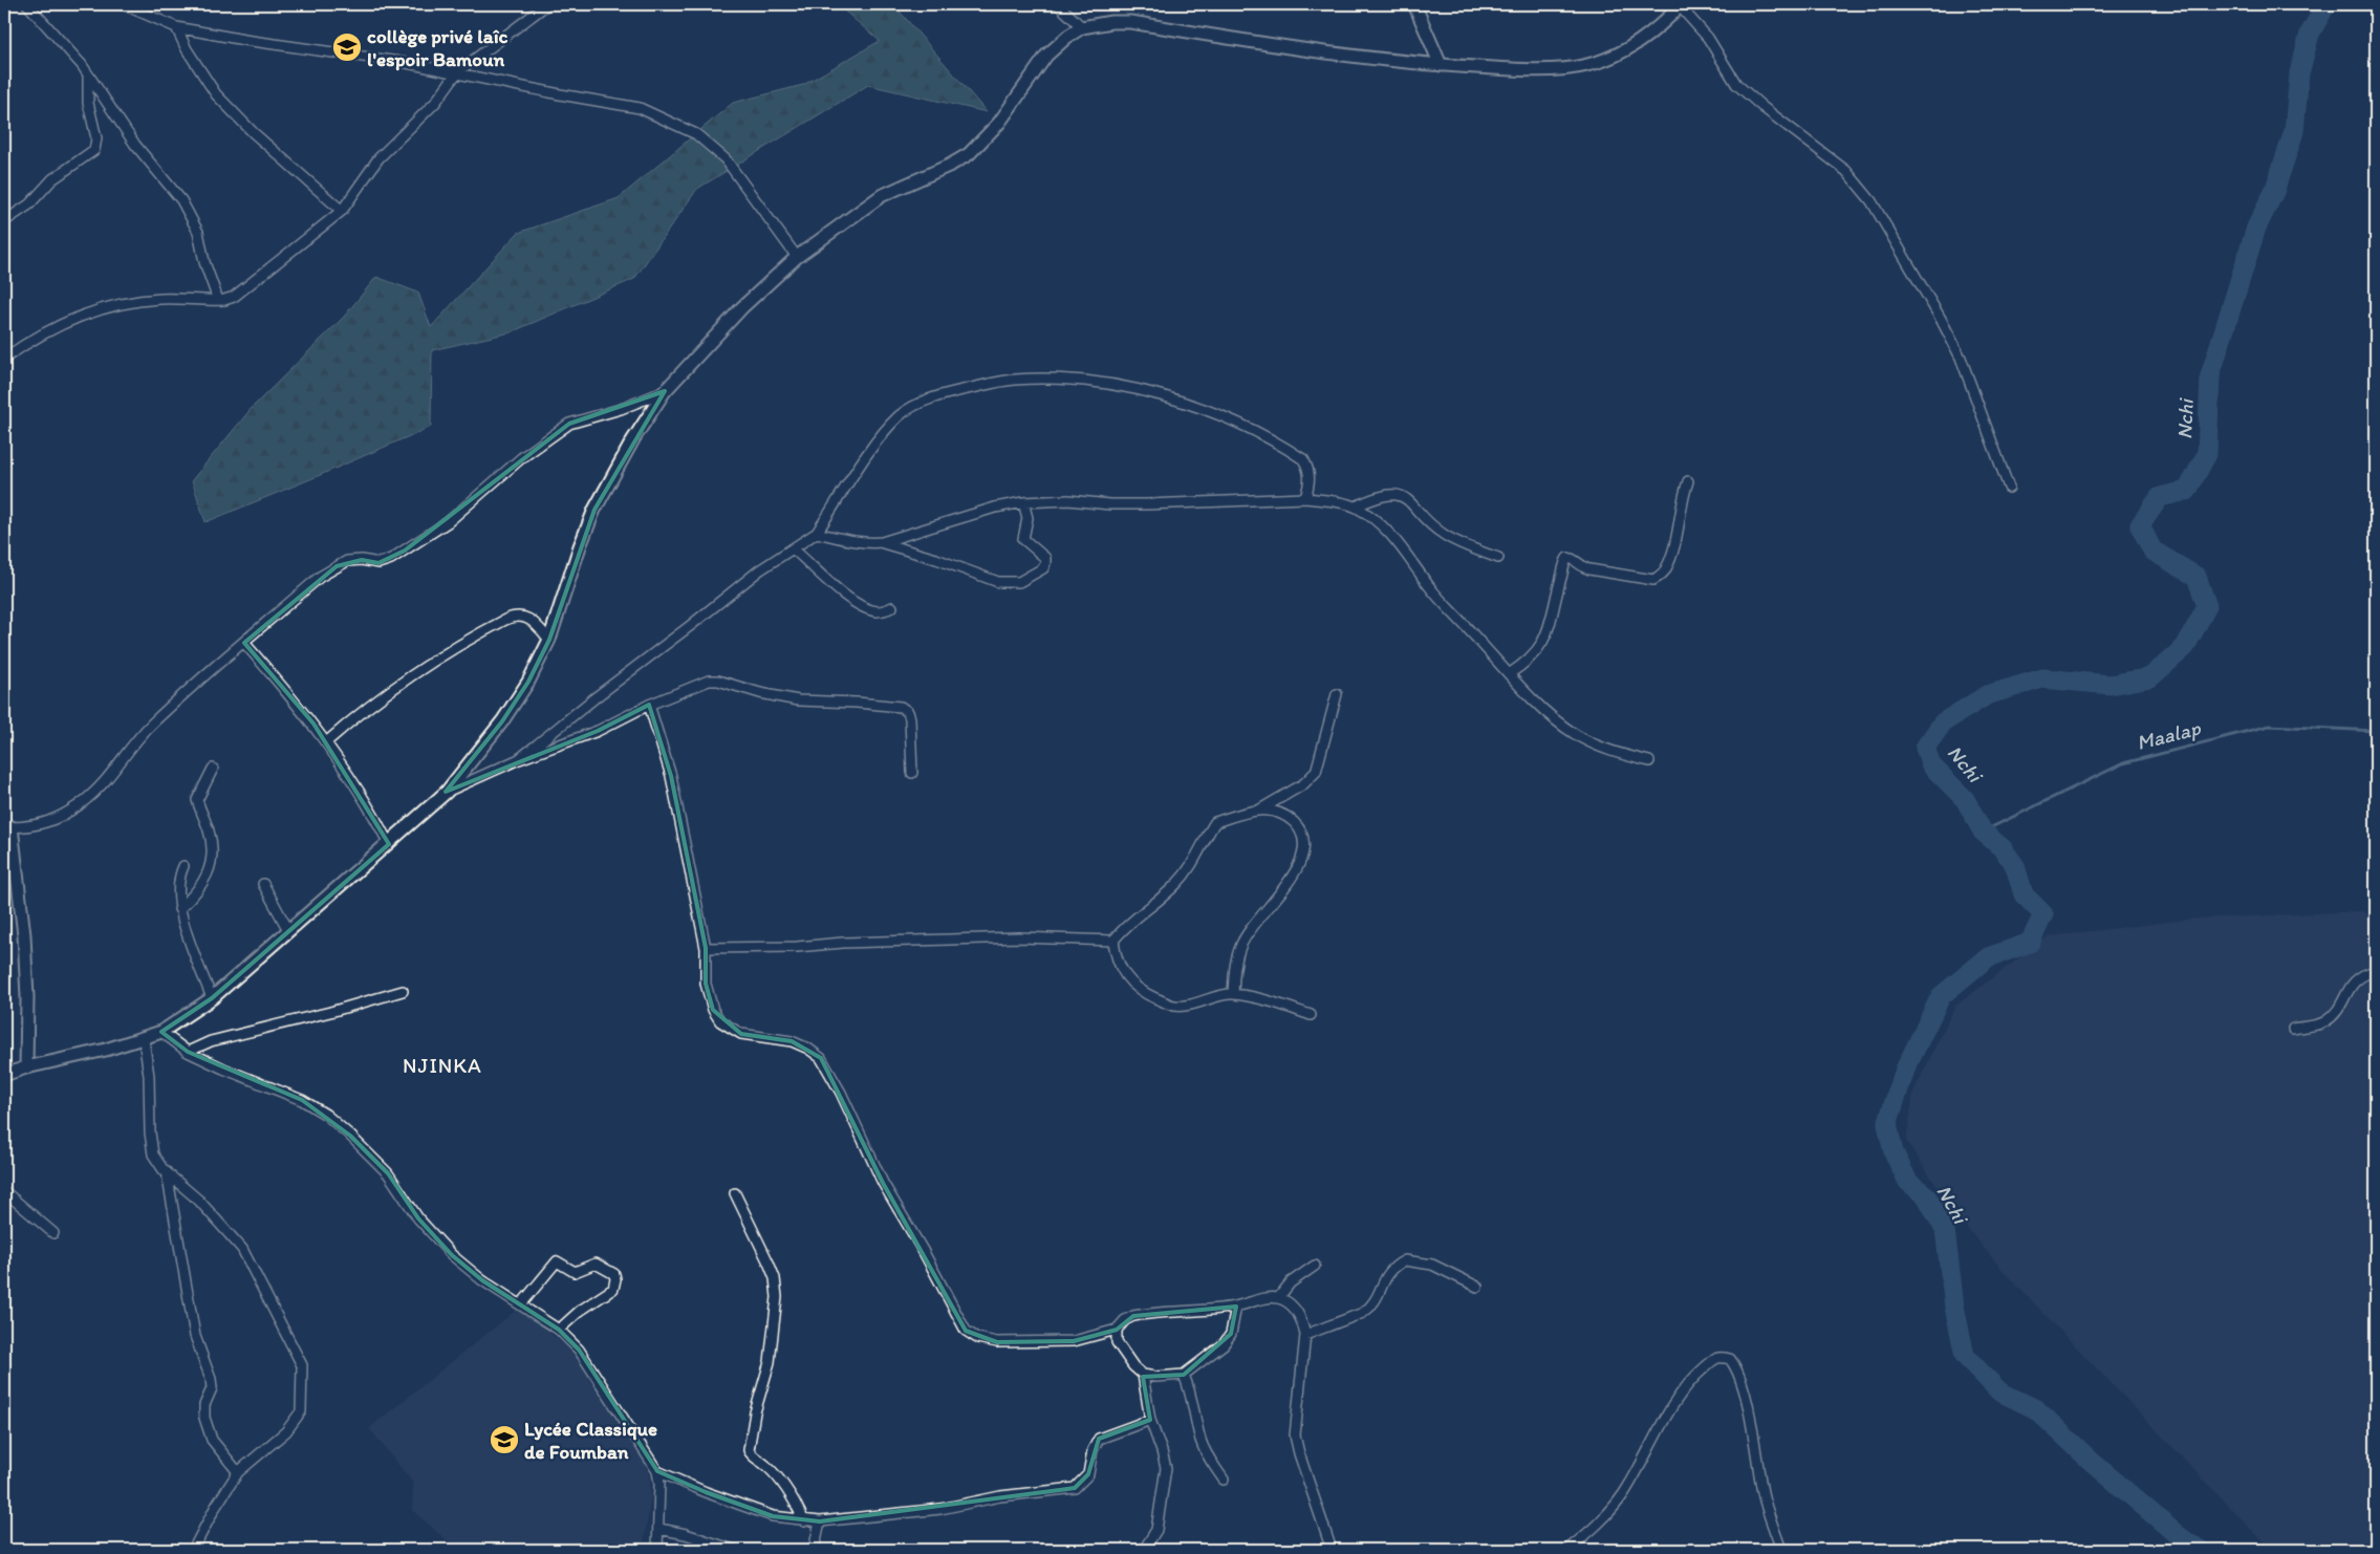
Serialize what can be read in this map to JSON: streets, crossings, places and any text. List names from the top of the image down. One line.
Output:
{"districts":["NJINKA"],"water":["Nchi","Maalap"],"places":{"school or university":["collège privé laîc l'espoir Bamoun","Lycée Classique de Foumban"]}}
